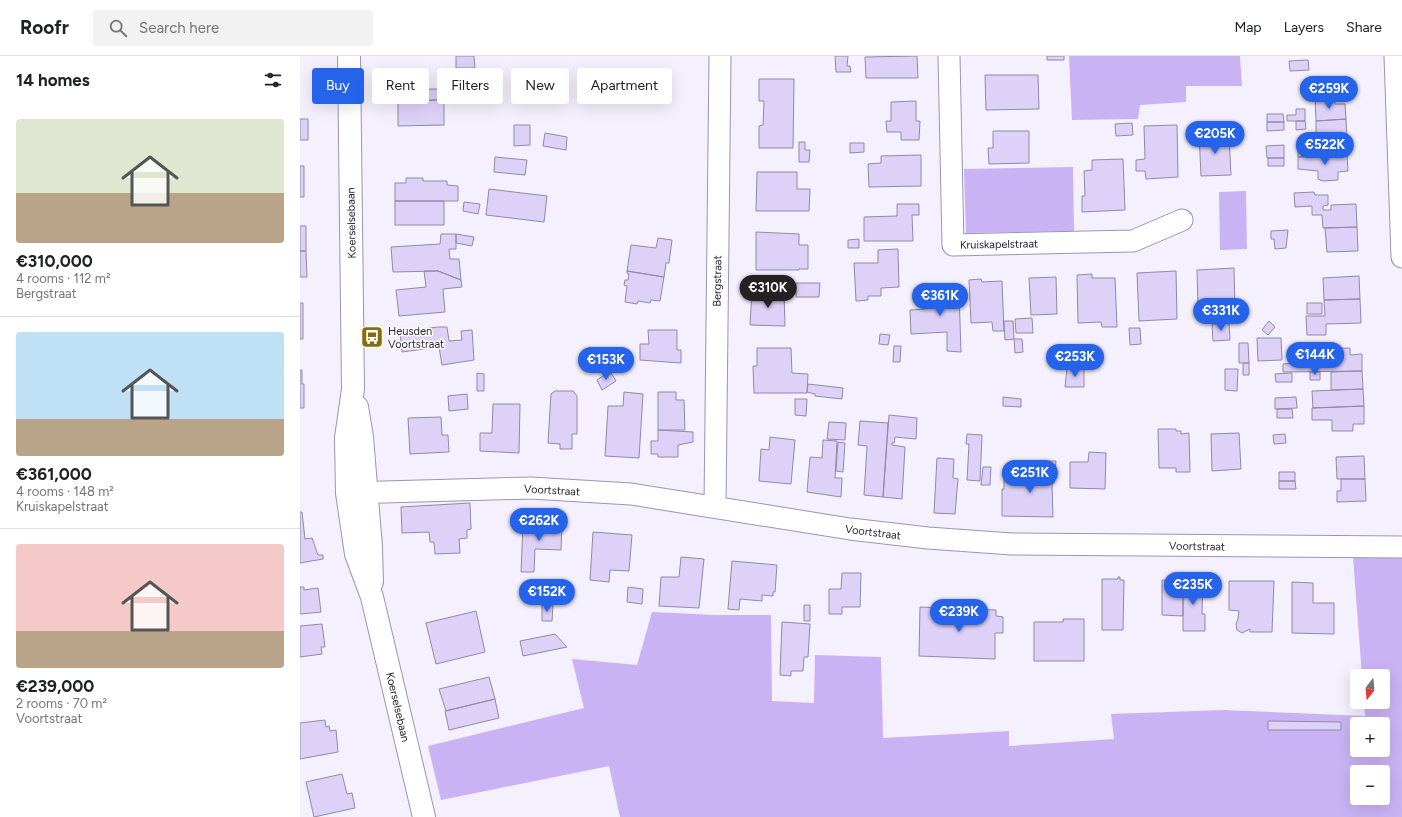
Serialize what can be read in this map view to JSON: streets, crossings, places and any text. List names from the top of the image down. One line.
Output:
{"streets":{"street":["Koerselsebaan","Kruiskapelstraat","Bergstraat","Voortstraat"]},"crossings":[["Koerselsebaan","Voortstraat"],["Bergstraat","Voortstraat"]],"places":{"bus stop":["Heusden Voortstraat"]},"north":"bottom","page":{"header":"Roofr","search":"Search here","nav":["Map","Layers","Share"],"heading":"14 homes","chip":["Buy","Rent","Filters","New","Apartment"],"price":["€259K","€205K","€522K","€310K","€361K","€331K","€144K","€253K","€153K","€251K","€262K","€235K","€152K","€239K"],"list":[{"name":"€310,000","note":"4 rooms · 112 m² · Bergstraat"},{"name":"€361,000","note":"4 rooms · 148 m² · Kruiskapelstraat"},{"name":"€239,000","note":"2 rooms · 70 m² · Voortstraat"}],"map_buttons":["+","−"]}}
